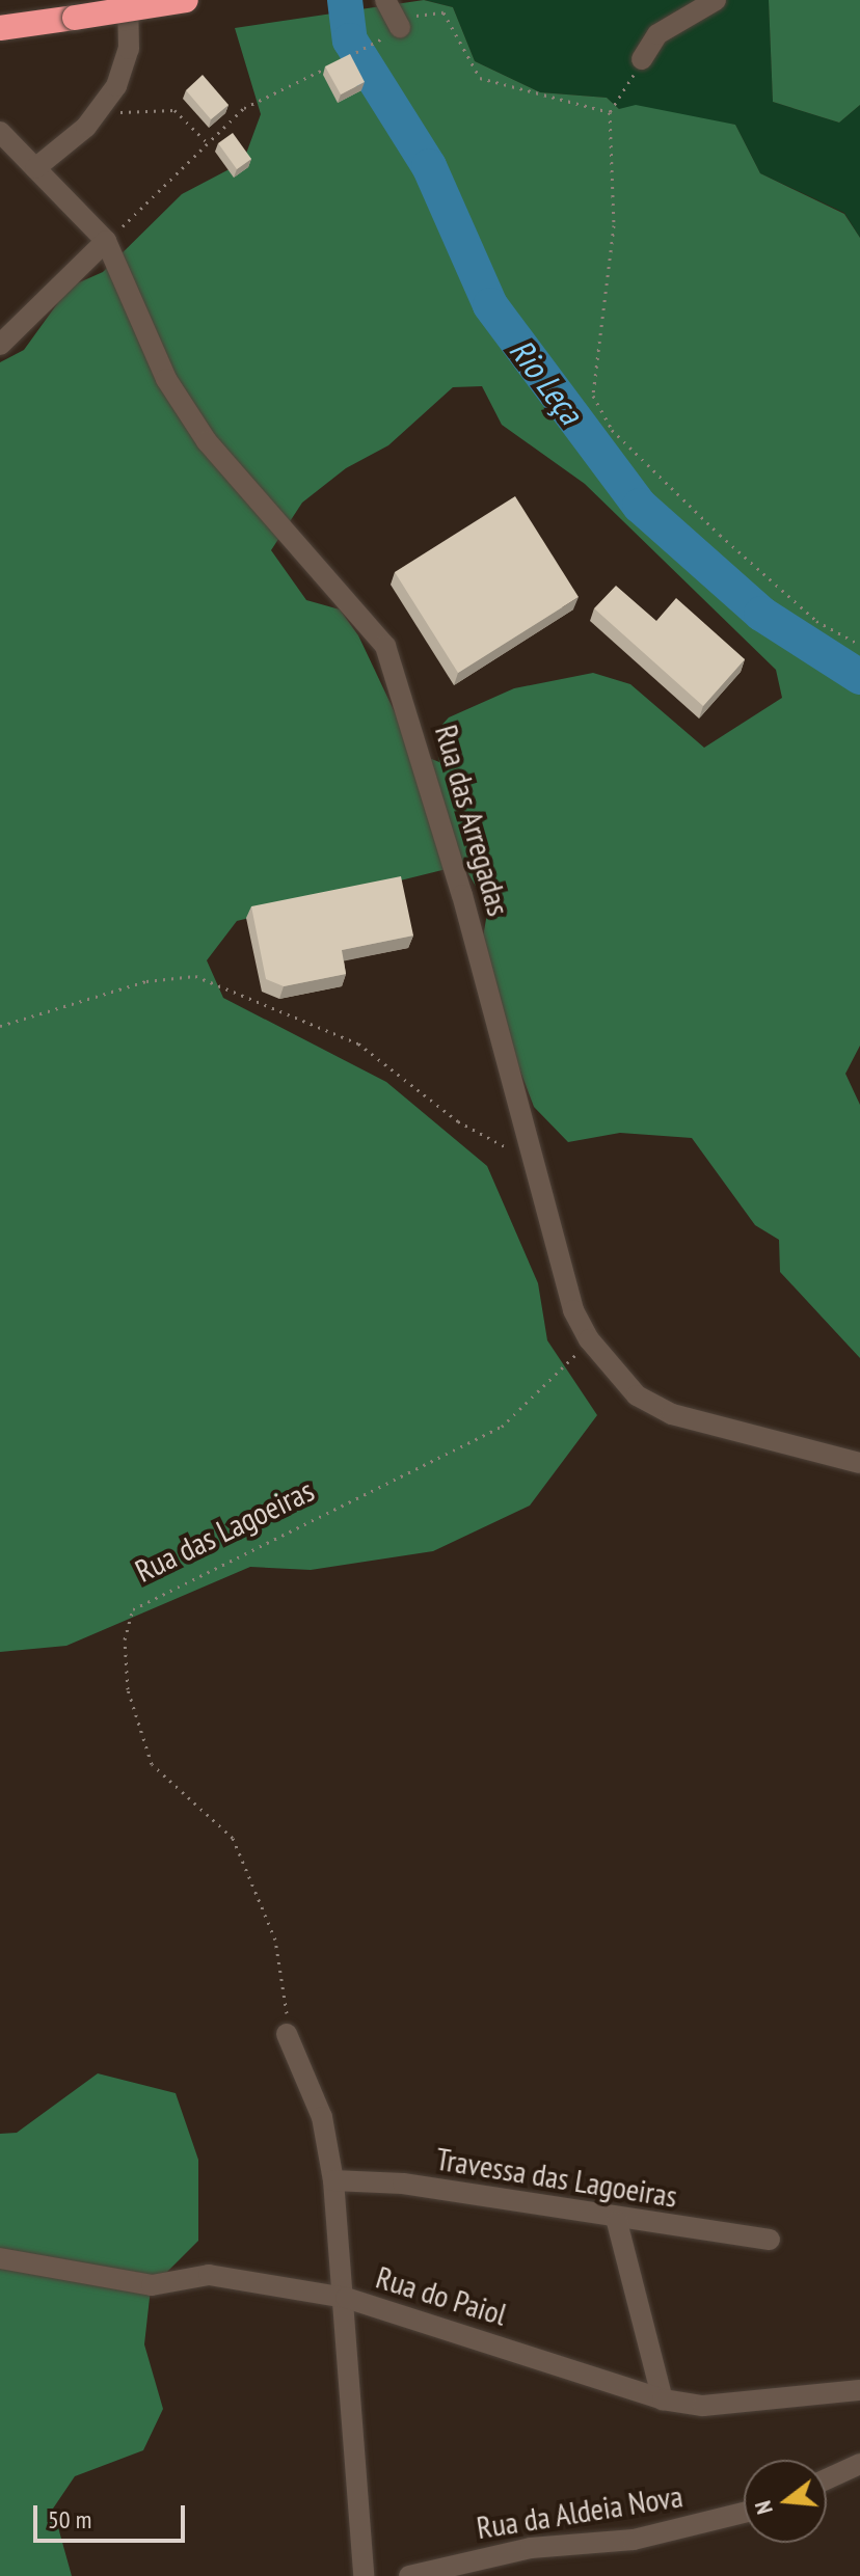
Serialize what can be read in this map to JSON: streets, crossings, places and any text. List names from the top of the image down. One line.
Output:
{"streets":{"street":["Rua das Arregadas","Travessa das Lagoeiras","Rua do Paiol","Rua da Aldeia Nova"],"path":["Rua das Lagoeiras"]},"crossings":[["Rua das Arregadas","Rua das Lagoeiras"]],"water":["Rio Leça"],"scale_bar":"50 m","north":"left"}
